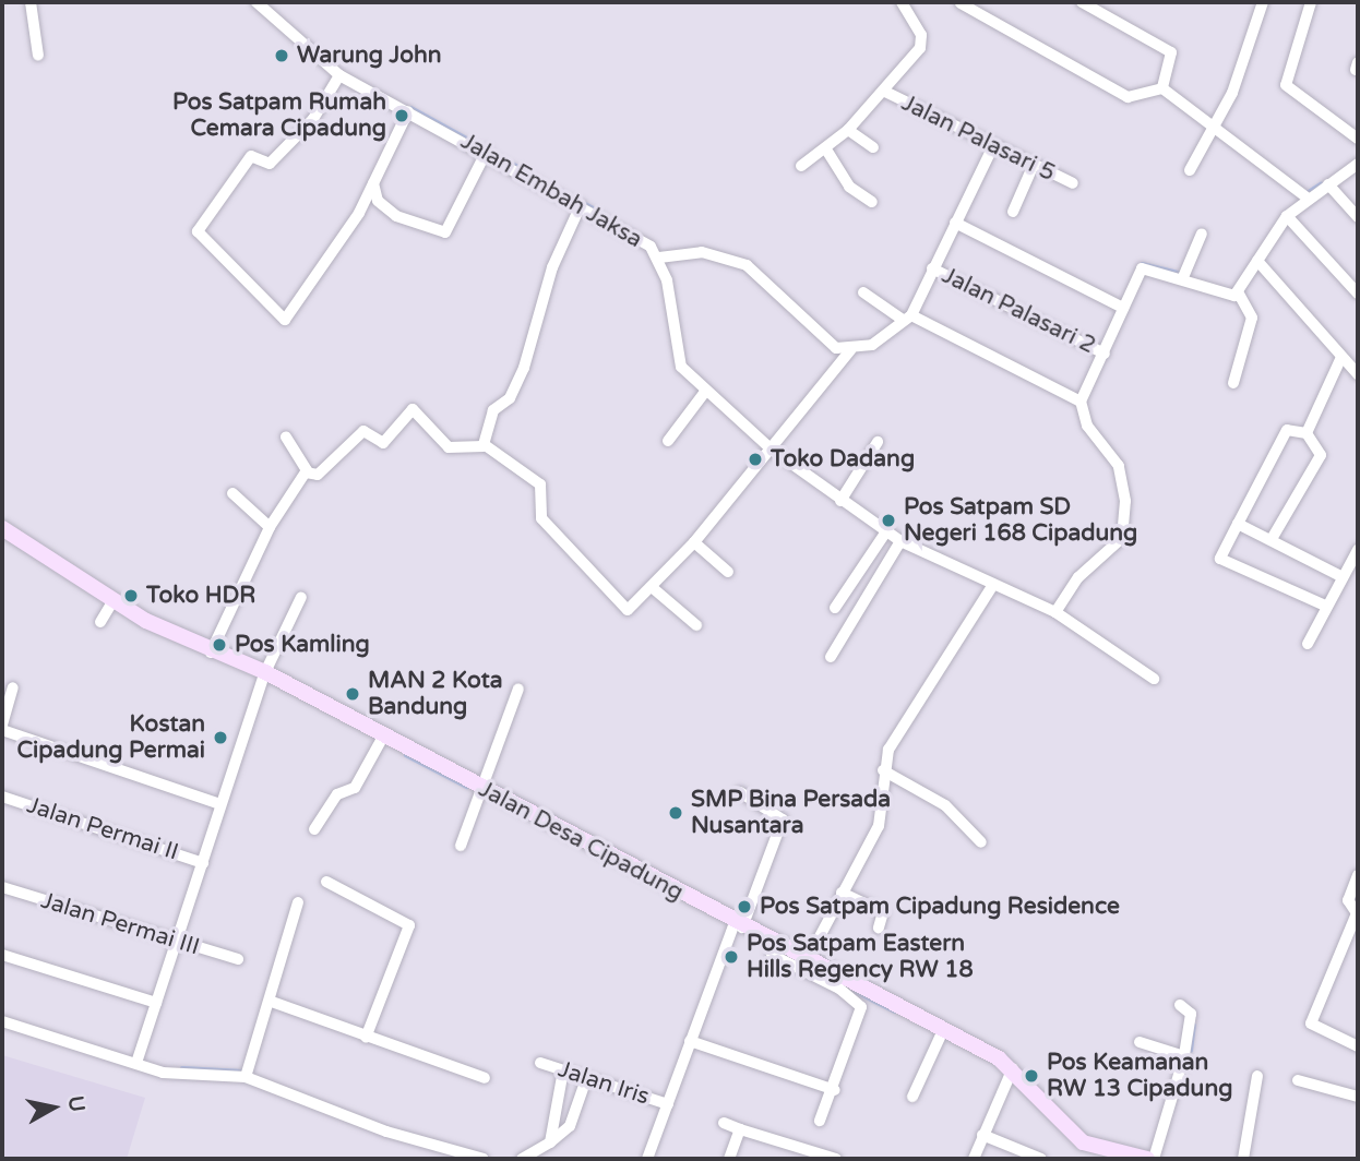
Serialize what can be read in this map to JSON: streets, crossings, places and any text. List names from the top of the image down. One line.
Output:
{"streets":{"street":["Jalan Palasari 5","Jalan Embah Jaksa","Jalan Palasari 2","Jalan Permai II","Jalan Desa Cipadung","Jalan Permai III","Jalan Iris"]},"places":["Warung John","Pos Satpam Rumah Cemara Cipadung","Toko Dadang","Pos Satpam SD Negeri 168 Cipadung","Toko HDR","Pos Kamling","MAN 2 Kota Bandung","Kostan Cipadung Permai","SMP Bina Persada Nusantara","Pos Satpam Cipadung Residence","Pos Satpam Eastern Hills Regency RW 18","Pos Keamanan RW 13 Cipadung"],"north":"right"}
